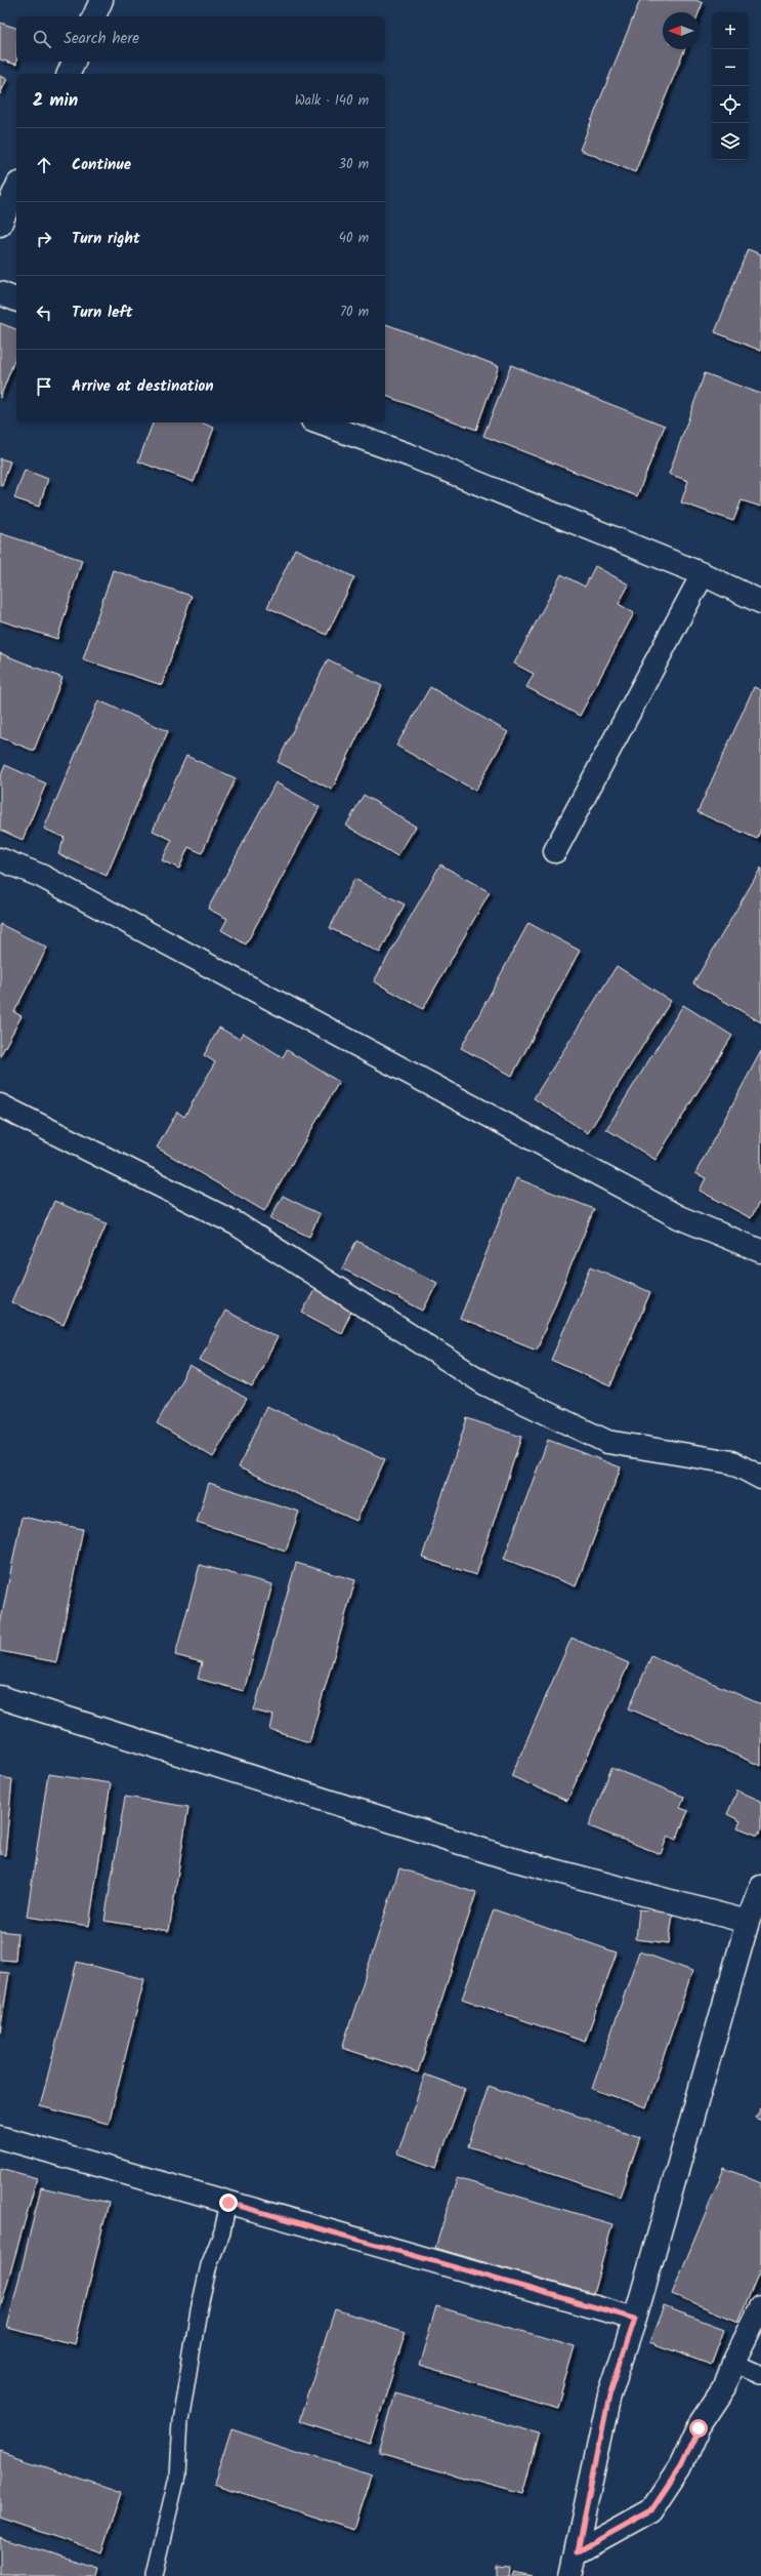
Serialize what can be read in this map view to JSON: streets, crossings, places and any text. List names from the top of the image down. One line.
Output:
{"north":"left","page":{"map_buttons":["+","−"],"search":"Search here","heading":["2 min","Walk · 140 m"],"list":[["Continue","30 m"],["Turn right","40 m"],["Turn left","70 m"],"Arrive at destination"]}}
